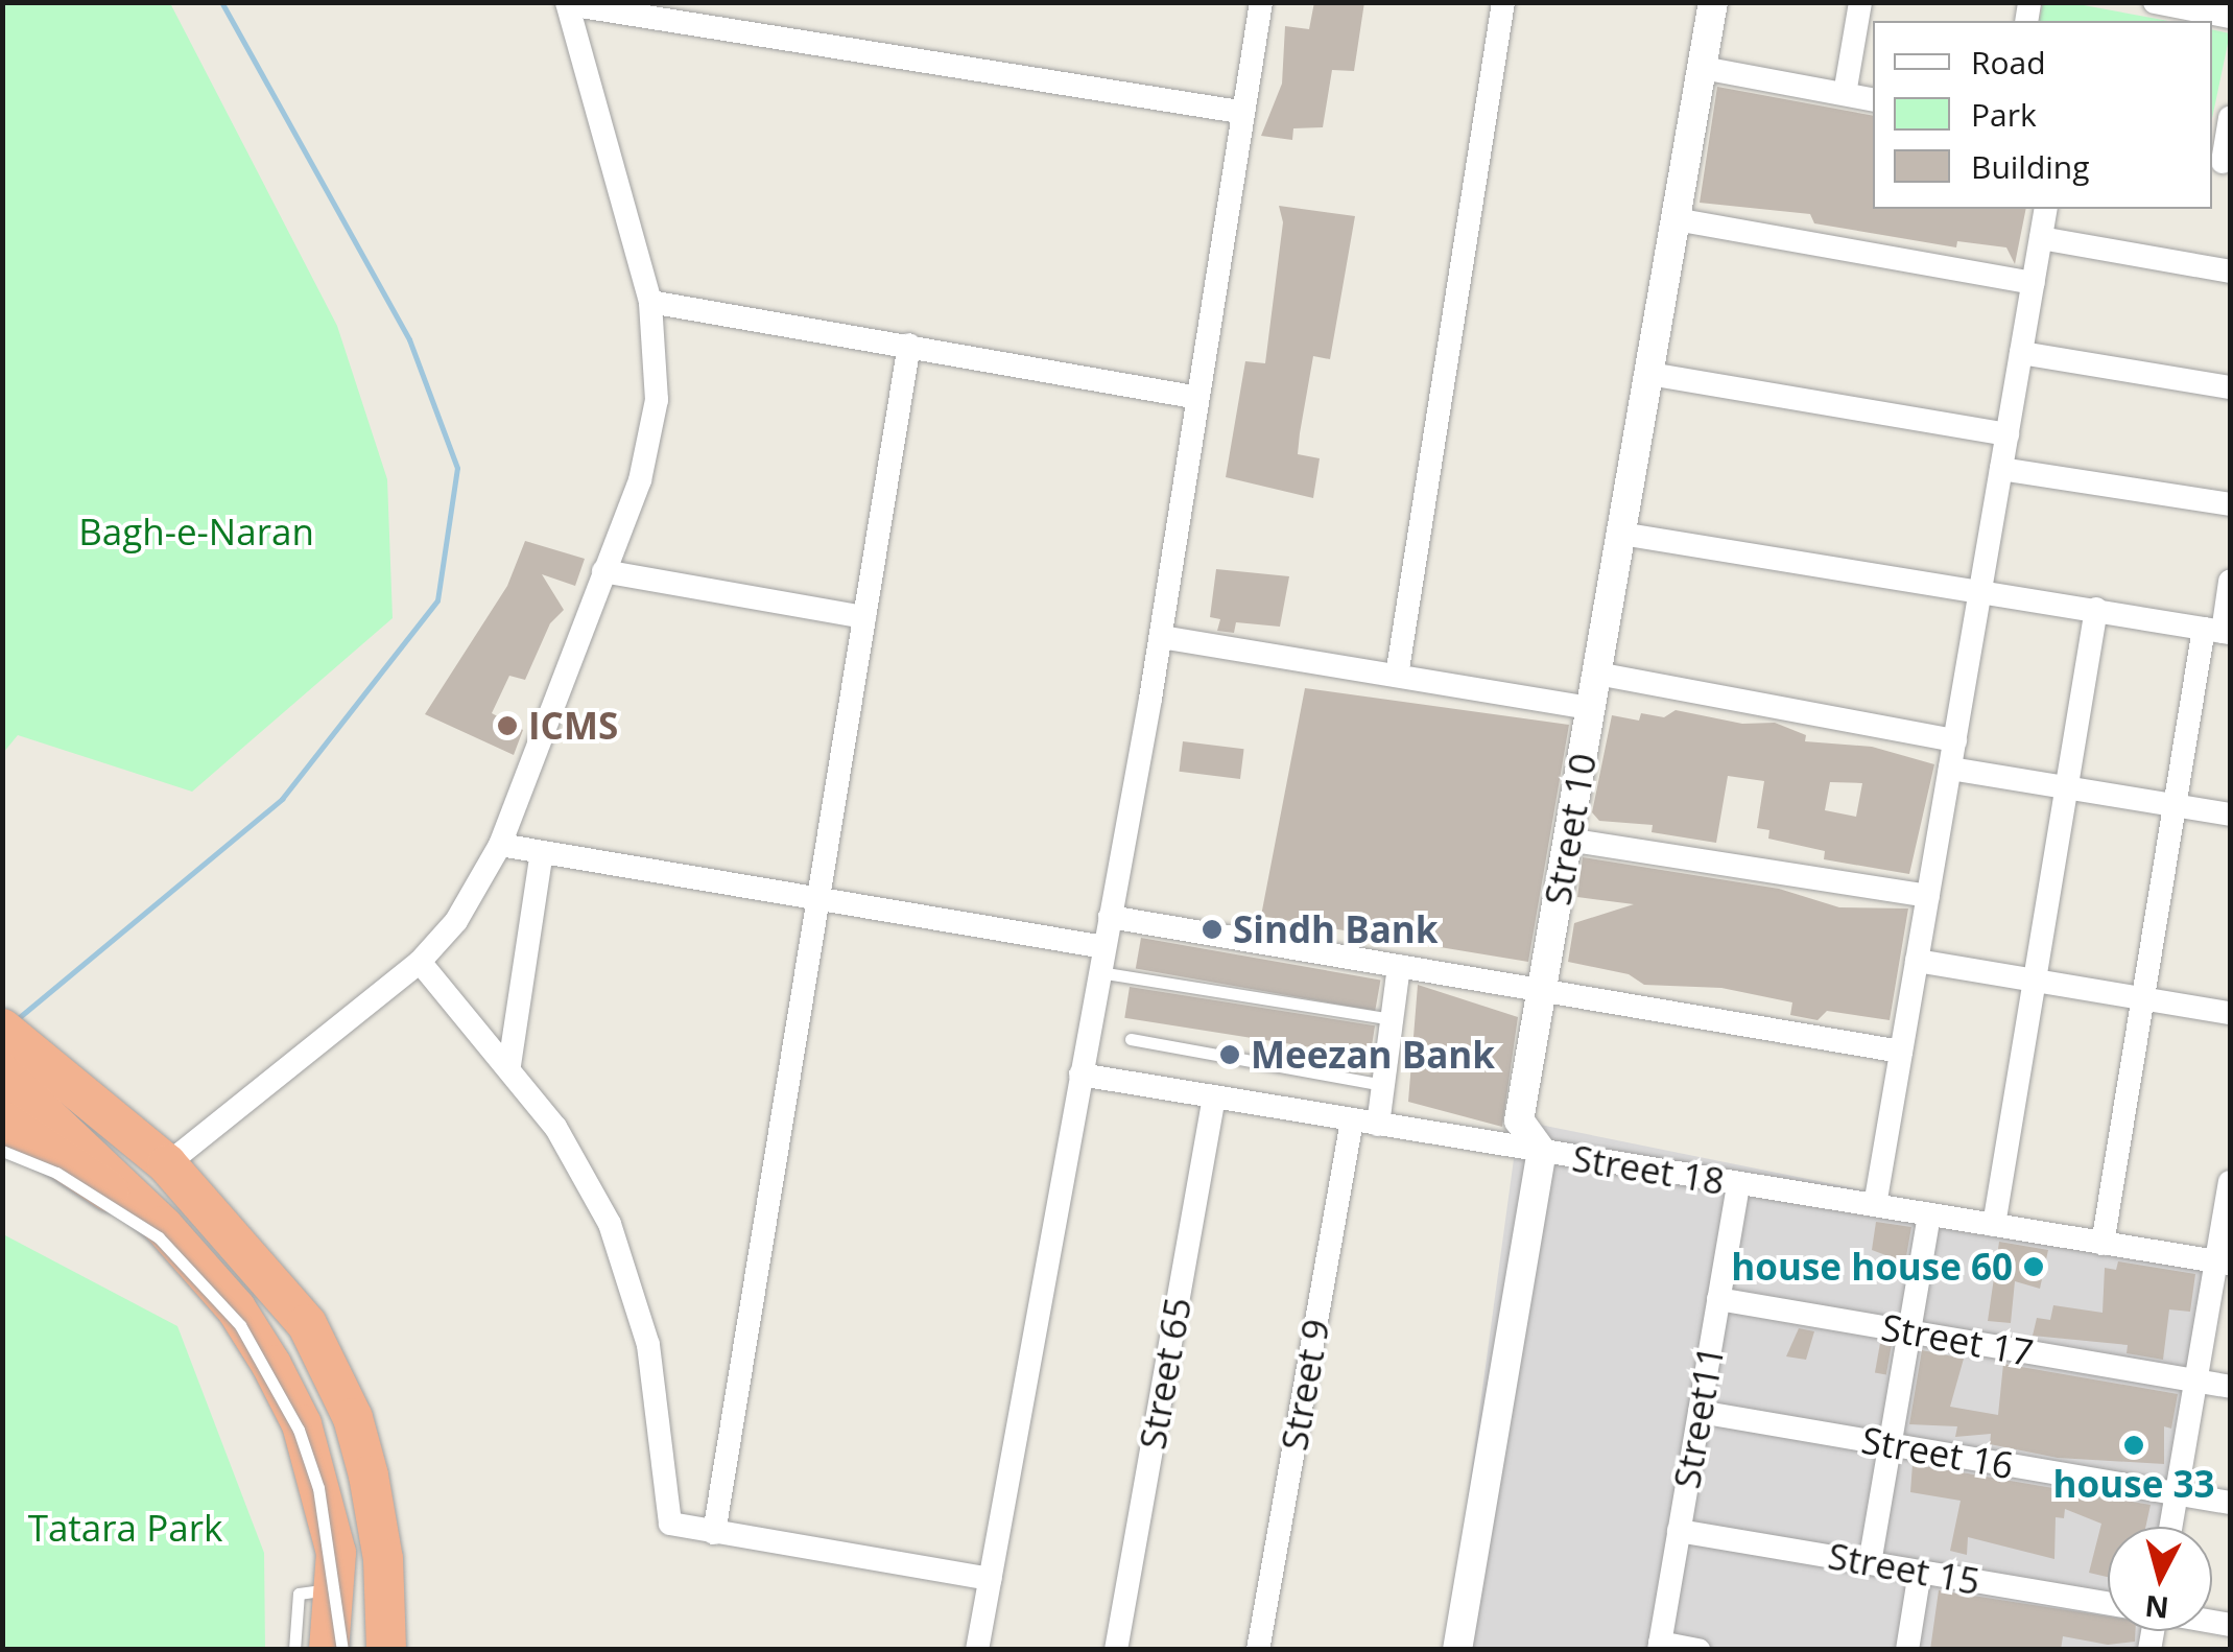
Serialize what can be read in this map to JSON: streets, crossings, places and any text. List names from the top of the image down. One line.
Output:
{"streets":{"street":["Street 10","Street 18","Street 17","Street 65","Street 9","Street11","Street 16","Street 15"]},"crossings":[["Street 10","Street 18"],["Street 18","Street 65"],["Street 18","Street 9"],["Street 18","Street11"],["Street 17","Street11"],["Street11","Street 16"],["Street11","Street 15"]],"parks":["Bagh-e-Naran","Tatara Park"],"places":["ICMS","Sindh Bank","Meezan Bank","house house 60","house 33"],"legend":["Road","Park","Building"],"north":"bottom"}
